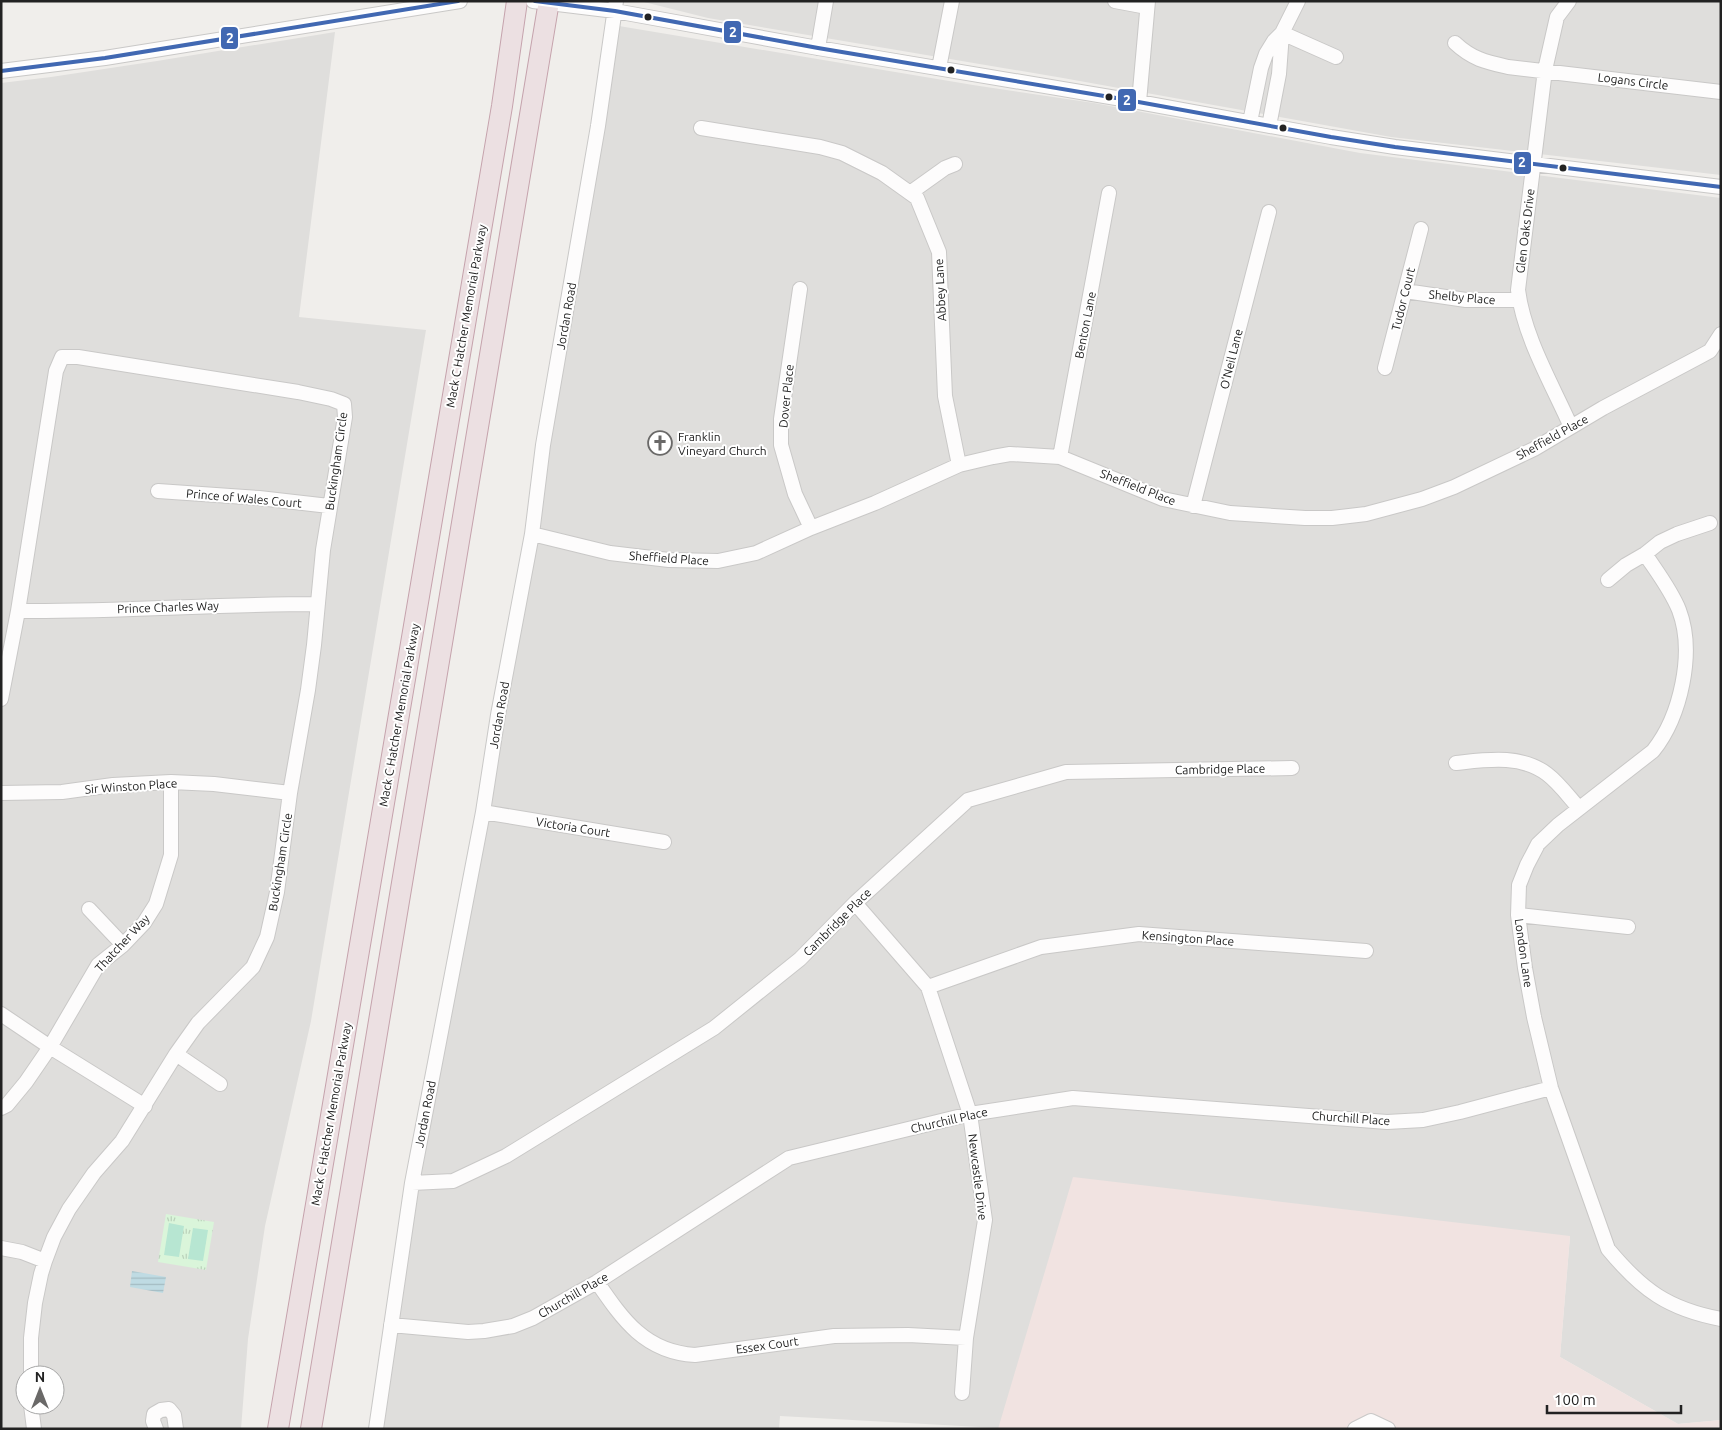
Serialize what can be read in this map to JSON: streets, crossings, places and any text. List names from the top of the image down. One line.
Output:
{"streets":{"highway":["Mack C Hatcher Memorial Parkway"],"street":["Logans Circle","Glen Oaks Drive","Abbey Lane","Shelby Place","Tudor Court","Jordan Road","Benton Lane","O'Neil Lane","Dover Place","Sheffield Place","Buckingham Circle","Prince of Wales Court","Prince Charles Way","Cambridge Place","Sir Winston Place","Victoria Court","Kensington Place","Thatcher Way","London Lane","Churchill Place","Newcastle Drive","Essex Court"]},"crossings":[["Logans Circle","Glen Oaks Drive"],["Glen Oaks Drive","Shelby Place"],["Glen Oaks Drive","Sheffield Place"],["Abbey Lane","Sheffield Place"],["Shelby Place","Tudor Court"],["Jordan Road","Sheffield Place"],["Jordan Road","Cambridge Place"],["Jordan Road","Victoria Court"],["Jordan Road","Churchill Place"],["Benton Lane","Sheffield Place"],["O'Neil Lane","Sheffield Place"],["Dover Place","Sheffield Place"],["Buckingham Circle","Prince of Wales Court"],["Buckingham Circle","Prince Charles Way"],["Buckingham Circle","Sir Winston Place"],["Cambridge Place","Newcastle Drive"],["Sir Winston Place","Thatcher Way"],["Kensington Place","Newcastle Drive"],["London Lane","Churchill Place"],["Churchill Place","Newcastle Drive"],["Churchill Place","Essex Court"],["Newcastle Drive","Essex Court"]],"places":{"church":["Franklin Vineyard Church"]},"lines":["transit line 2"],"scale_bar":"100 m","north":"top"}
